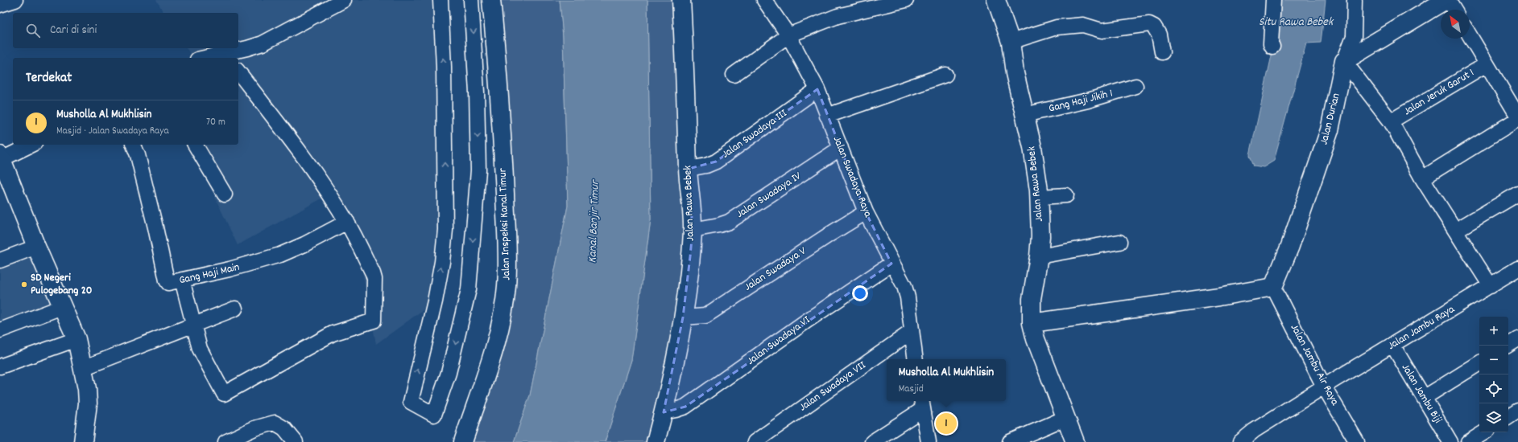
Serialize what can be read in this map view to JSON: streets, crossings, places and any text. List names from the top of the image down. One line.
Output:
{"streets":{"street":["Jalan Jeruk Garut 1","Gang Haji Jikih 1","Jalan Durian","Jalan Swadaya III","Jalan Swadaya Raya","Jalan Rawa Bebek","Jalan Swadaya IV","Jalan Inspeksi Kanal Timur","Jalan Swadaya V","Gang Haji Main","Jalan Jambu Raya","Jalan Swadaya VI","Jalan Jambu Air Raya","Jalan Swadaya VII","Jalan Jambu Biji"]},"crossings":[["Gang Haji Jikih 1","Jalan Rawa Bebek"],["Jalan Durian","Jalan Jambu Air Raya"],["Jalan Swadaya III","Jalan Swadaya Raya"],["Jalan Swadaya III","Jalan Rawa Bebek"],["Jalan Swadaya Raya","Jalan Swadaya IV"],["Jalan Swadaya Raya","Jalan Swadaya V"],["Jalan Swadaya Raya","Jalan Swadaya VI"],["Jalan Swadaya Raya","Jalan Swadaya VII"],["Jalan Rawa Bebek","Jalan Swadaya IV"],["Jalan Rawa Bebek","Jalan Swadaya V"],["Jalan Rawa Bebek","Jalan Swadaya VI"],["Jalan Jambu Raya","Jalan Jambu Air Raya"],["Jalan Jambu Raya","Jalan Jambu Biji"]],"water":["Situ Rawa Bebek","Kanal Banjir Timur"],"places":["SD Negeri Pulogebang 20"],"north":"top left","page":{"search":"Cari di sini","heading":"Terdekat","list":[{"mark":"1","name":"Musholla Al Mukhlisin","note":"Masjid · Jalan Swadaya Raya","value":"70 m"}],"map_buttons":["+","−"],"popup":["Musholla Al Mukhlisin","Masjid"],"pins":"1"}}
